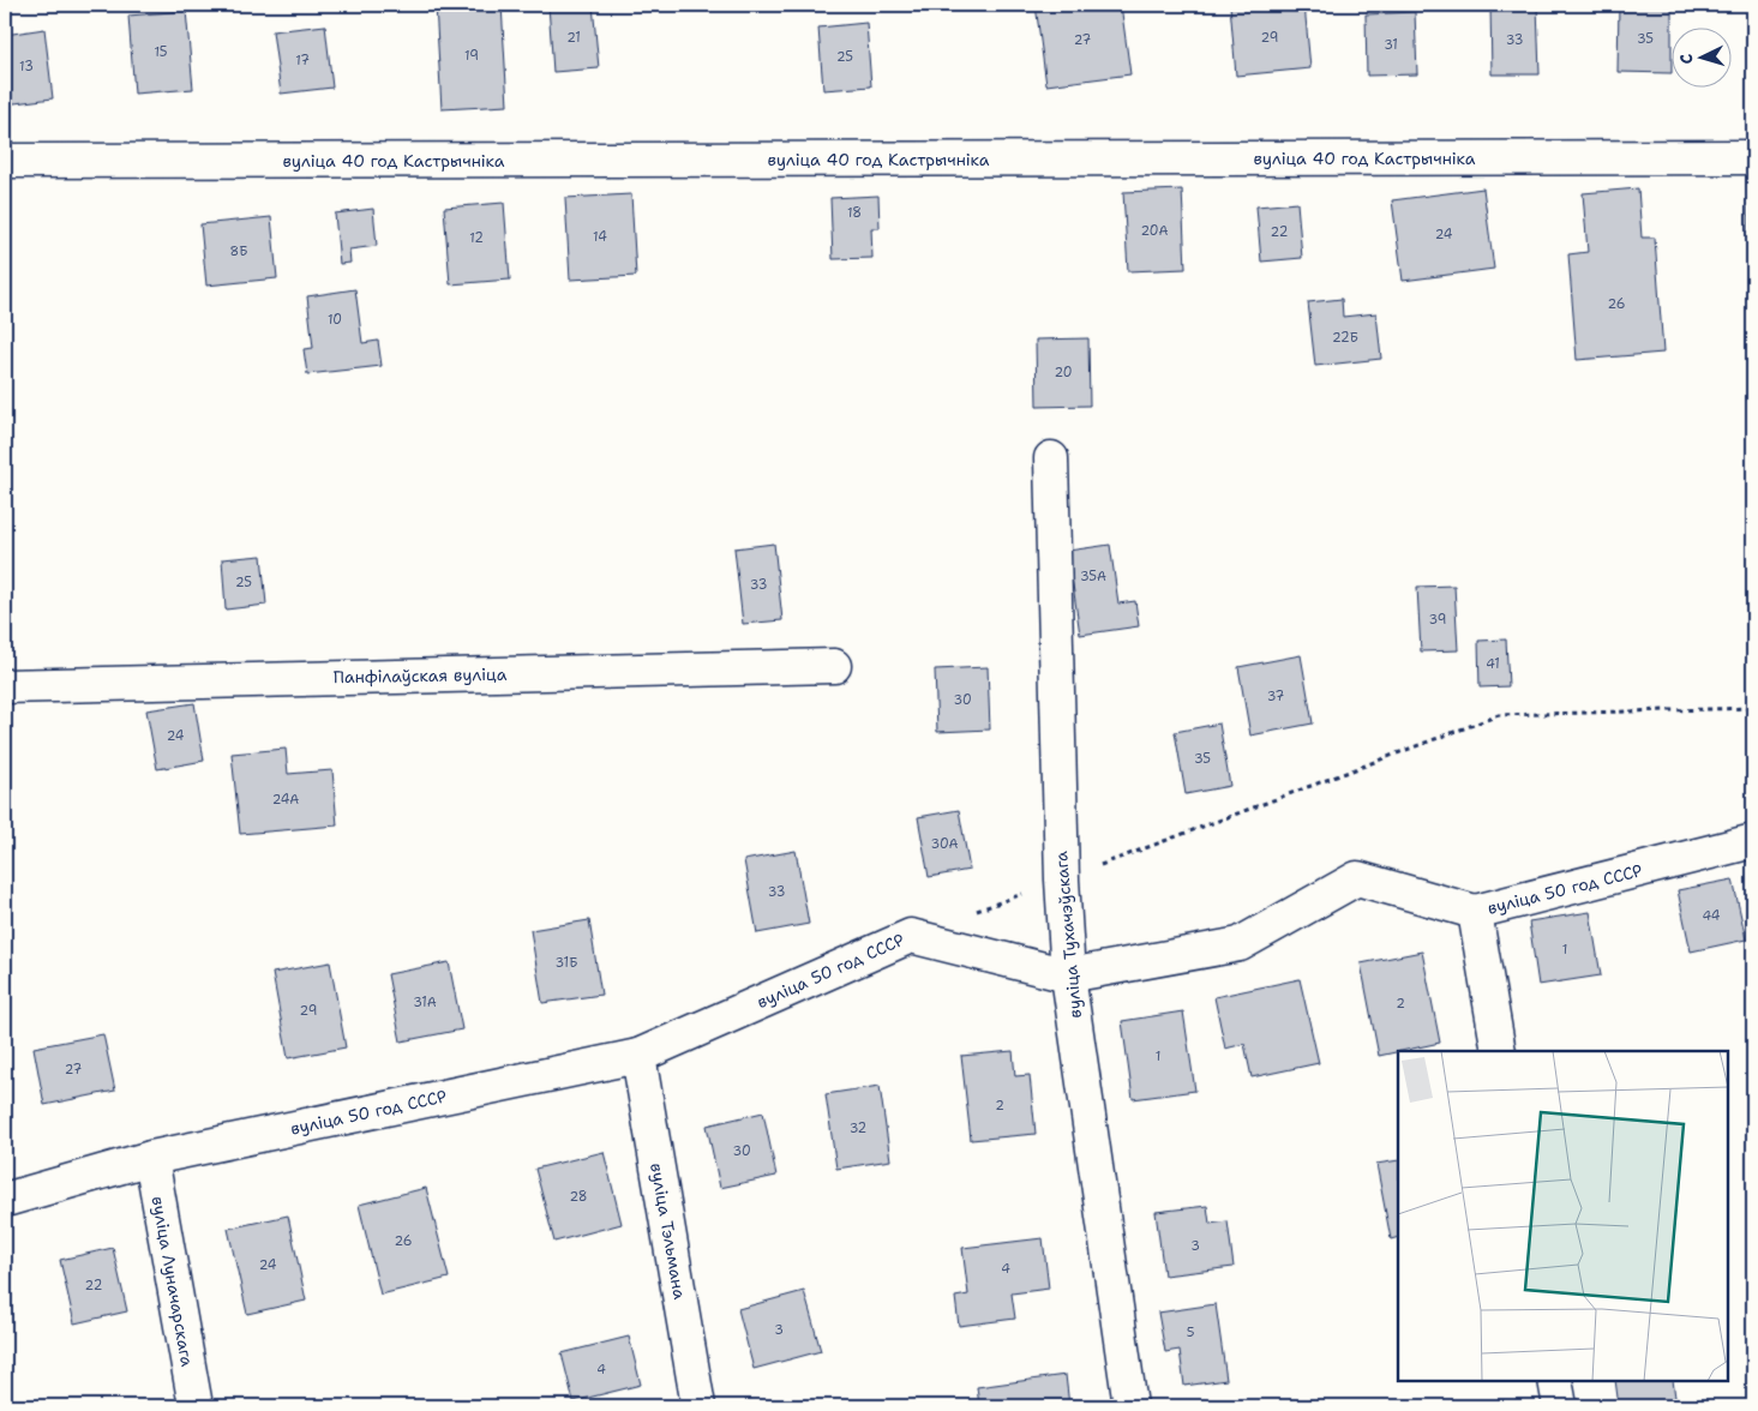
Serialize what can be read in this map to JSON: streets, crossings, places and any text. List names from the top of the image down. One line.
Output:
{"streets":{"street":["вуліца 40 год Кастрычніка","Панфілаўская вуліца","вуліца 50 год СССР","вуліца Тухачэўскага","вуліца Тэльмана","вуліца Луначарскага"]},"crossings":[["вуліца 50 год СССР","вуліца Тухачэўскага"],["вуліца 50 год СССР","вуліца Тэльмана"],["вуліца 50 год СССР","вуліца Луначарскага"]],"house_numbers":["21","29","35","27","33","31","15","19","25","17","13","18","20А","22","24","14","12","8Б","26","10","22Б","20","35А","25","33","39","41","37","30","24","35","24А","30А","33","44","1","31Б","31А","2","29","1","27","2","32","30","28","26","3","24","4","22","3","5","4"],"north":"left"}
